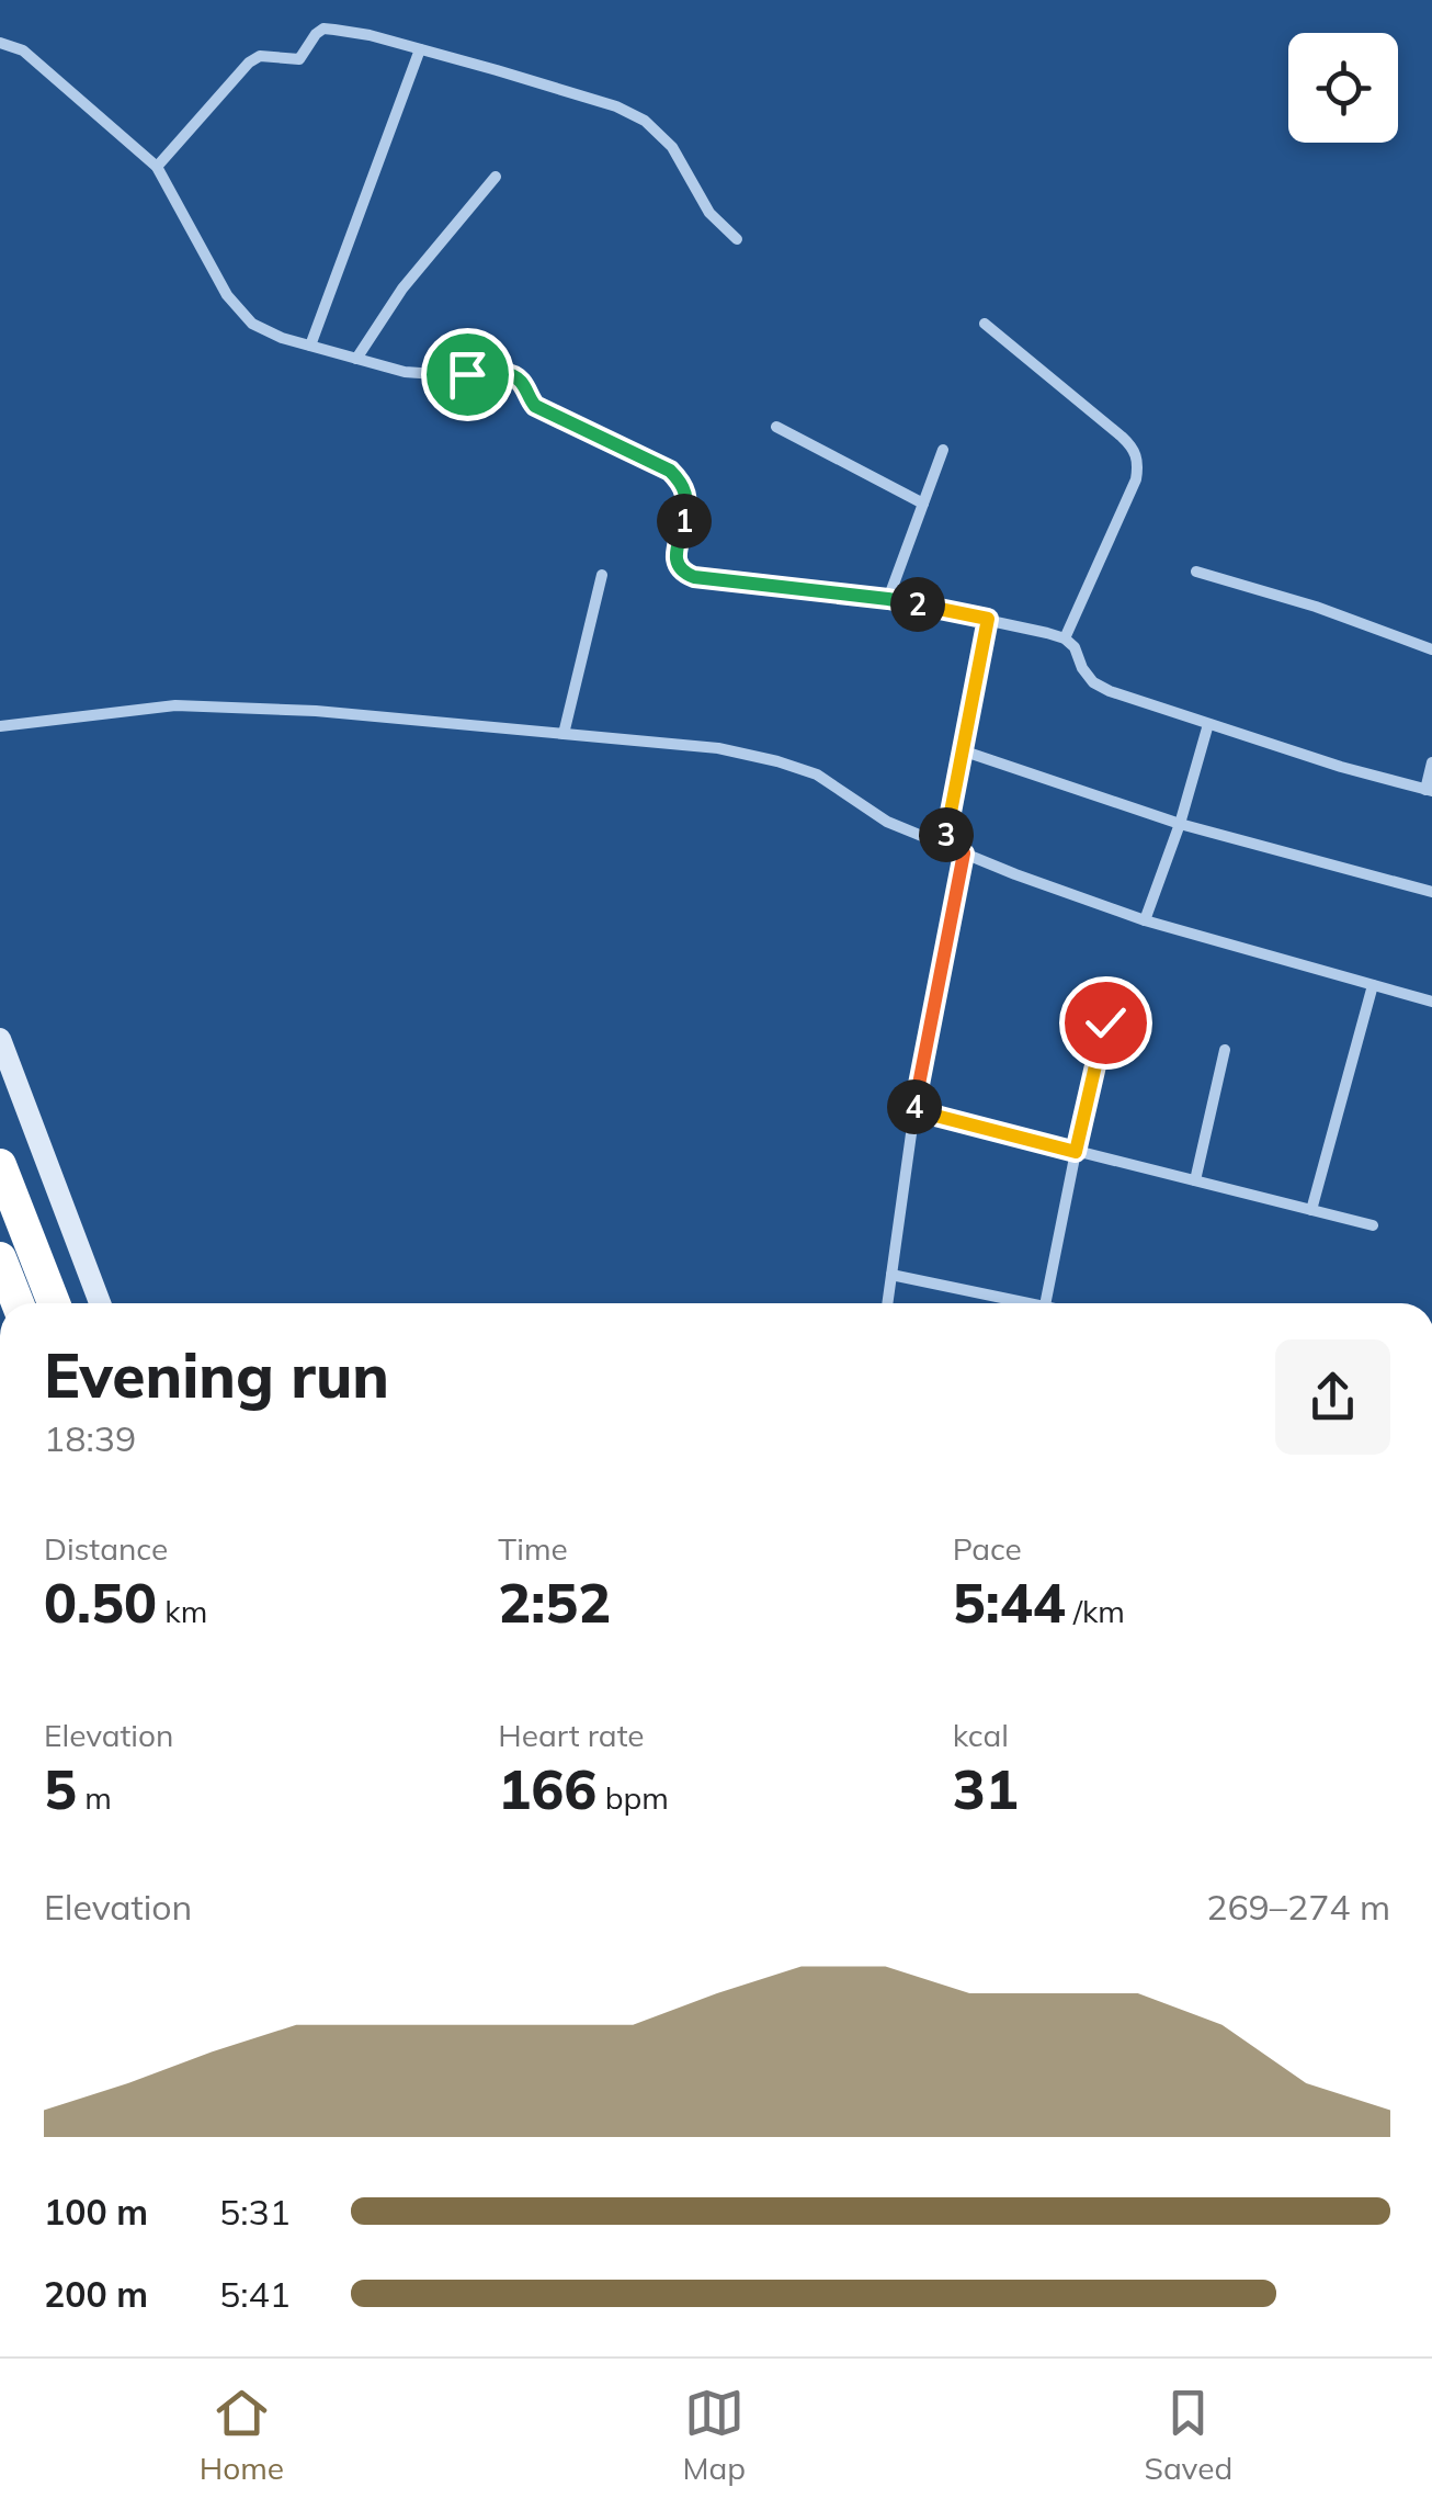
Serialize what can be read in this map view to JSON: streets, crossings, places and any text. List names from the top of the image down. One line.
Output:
{"page":{"pins":["1","2","3","4"],"heading":["Evening run","18:39"],"stats":[["Distance","0.50 km"],["Time","2:52"],["Pace","5:44 /km"],["Elevation","5 m"],["Heart rate","166 bpm"],["kcal","31"]],"chart":["Elevation","269–274 m"],"list":[{"name":"100 m","note":"5:31"},{"name":"200 m","note":"5:41"}],"tabs":["Home","Map","Saved"]}}
